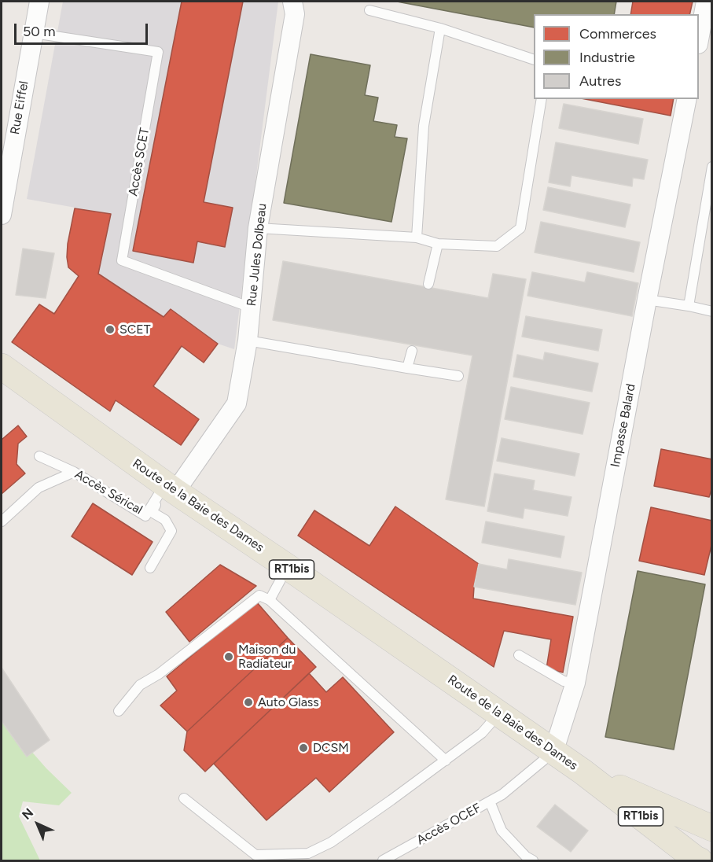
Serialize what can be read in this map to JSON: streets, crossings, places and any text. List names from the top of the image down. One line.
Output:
{"streets":{"main road":["Route de la Baie des Dames","RT1bis"],"street":["Rue Eiffel","Rue Jules Dolbeau","Impasse Balard"],"lane":["Accès SCET","Accès Sérical","Accès OCEF"]},"crossings":[["Rue Eiffel","Accès SCET"],["Accès SCET","Rue Jules Dolbeau"],["Rue Jules Dolbeau","Accès Sérical"],["Rue Jules Dolbeau","Route de la Baie des Dames"],["Impasse Balard","Route de la Baie des Dames"],["Impasse Balard","Accès OCEF"],["Accès Sérical","Route de la Baie des Dames"],["Route de la Baie des Dames","Accès OCEF"]],"places":["SCET","Maison du Radiateur","Auto Glass","DCSM"],"legend":["Commerces","Industrie","Autres"],"scale_bar":"50 m","north":"top left"}
